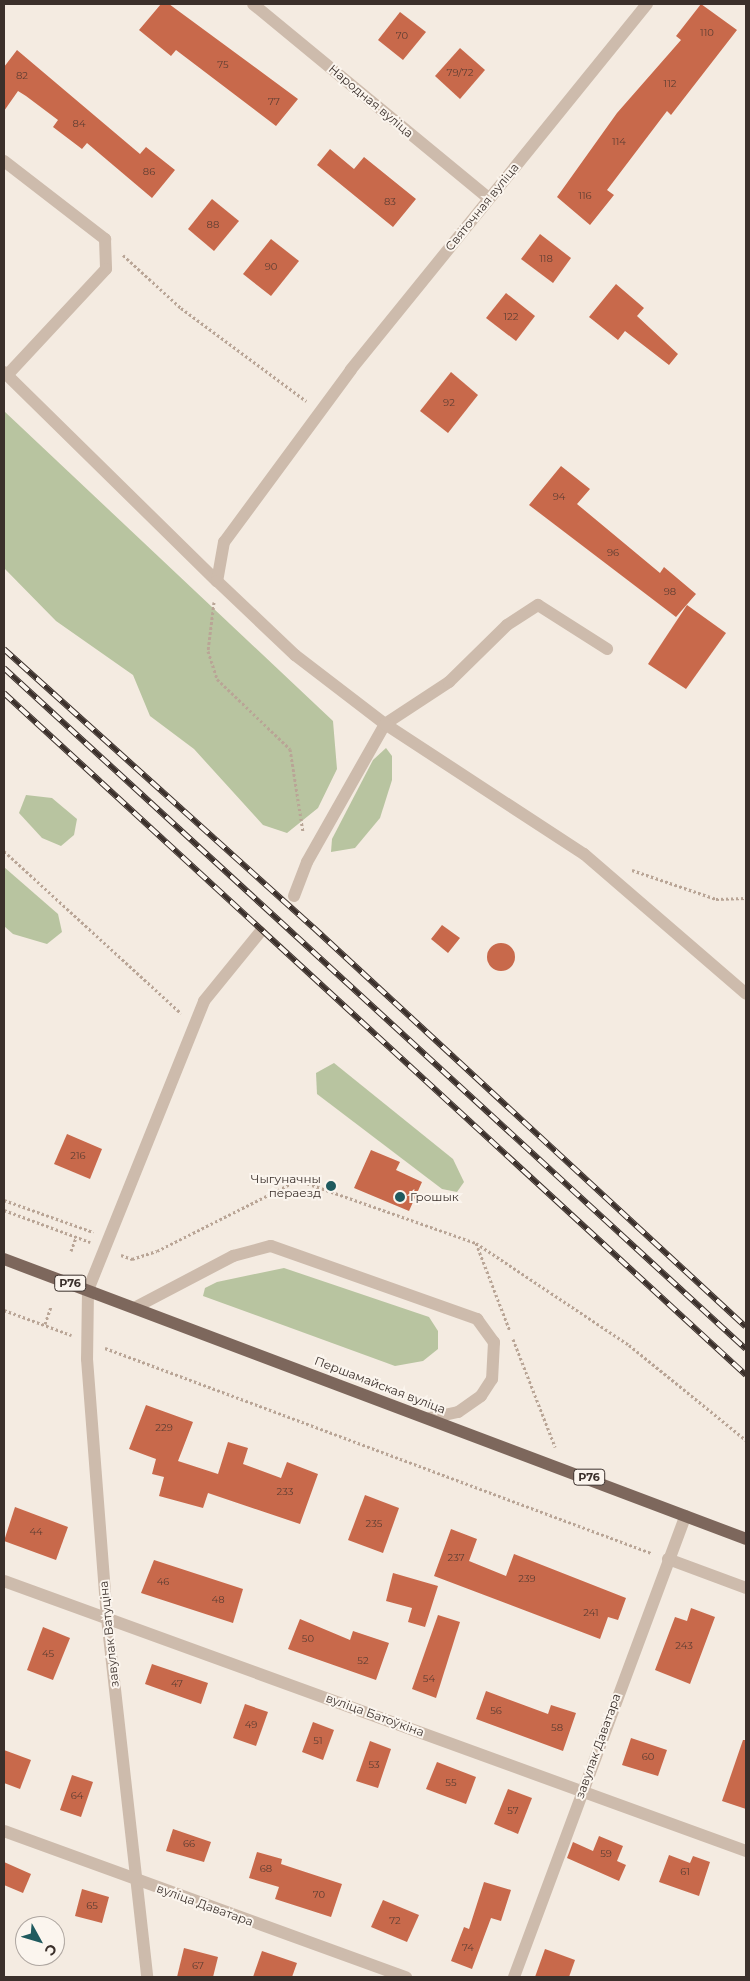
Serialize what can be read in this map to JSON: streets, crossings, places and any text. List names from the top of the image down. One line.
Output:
{"streets":{"main road":["Р76","Першамайская вуліца"],"street":["Народная вуліца","Святочная вуліца","завулак Ватуціна","вуліца Батоўкіна","завулак Даватара","вуліца Даватара"]},"crossings":[["Народная вуліца","Святочная вуліца"],["Першамайская вуліца","завулак Ватуціна"],["Першамайская вуліца","завулак Даватара"],["завулак Ватуціна","вуліца Батоўкіна"],["завулак Ватуціна","вуліца Даватара"],["вуліца Батоўкіна","завулак Даватара"]],"places":["Чыгуначны пераезд","Грошык"],"house_numbers":["110","70","75","79/72","82","112","77","84","114","86","116","83","88","118","90","122","92","94","96","98","216","229","233","235","44","237","239","46","48","241","50","243","45","52","54","47","56","49","58","51","60","53","55","64","57","66","59","68","61","70","65","72","74","67"],"north":"bottom right"}
